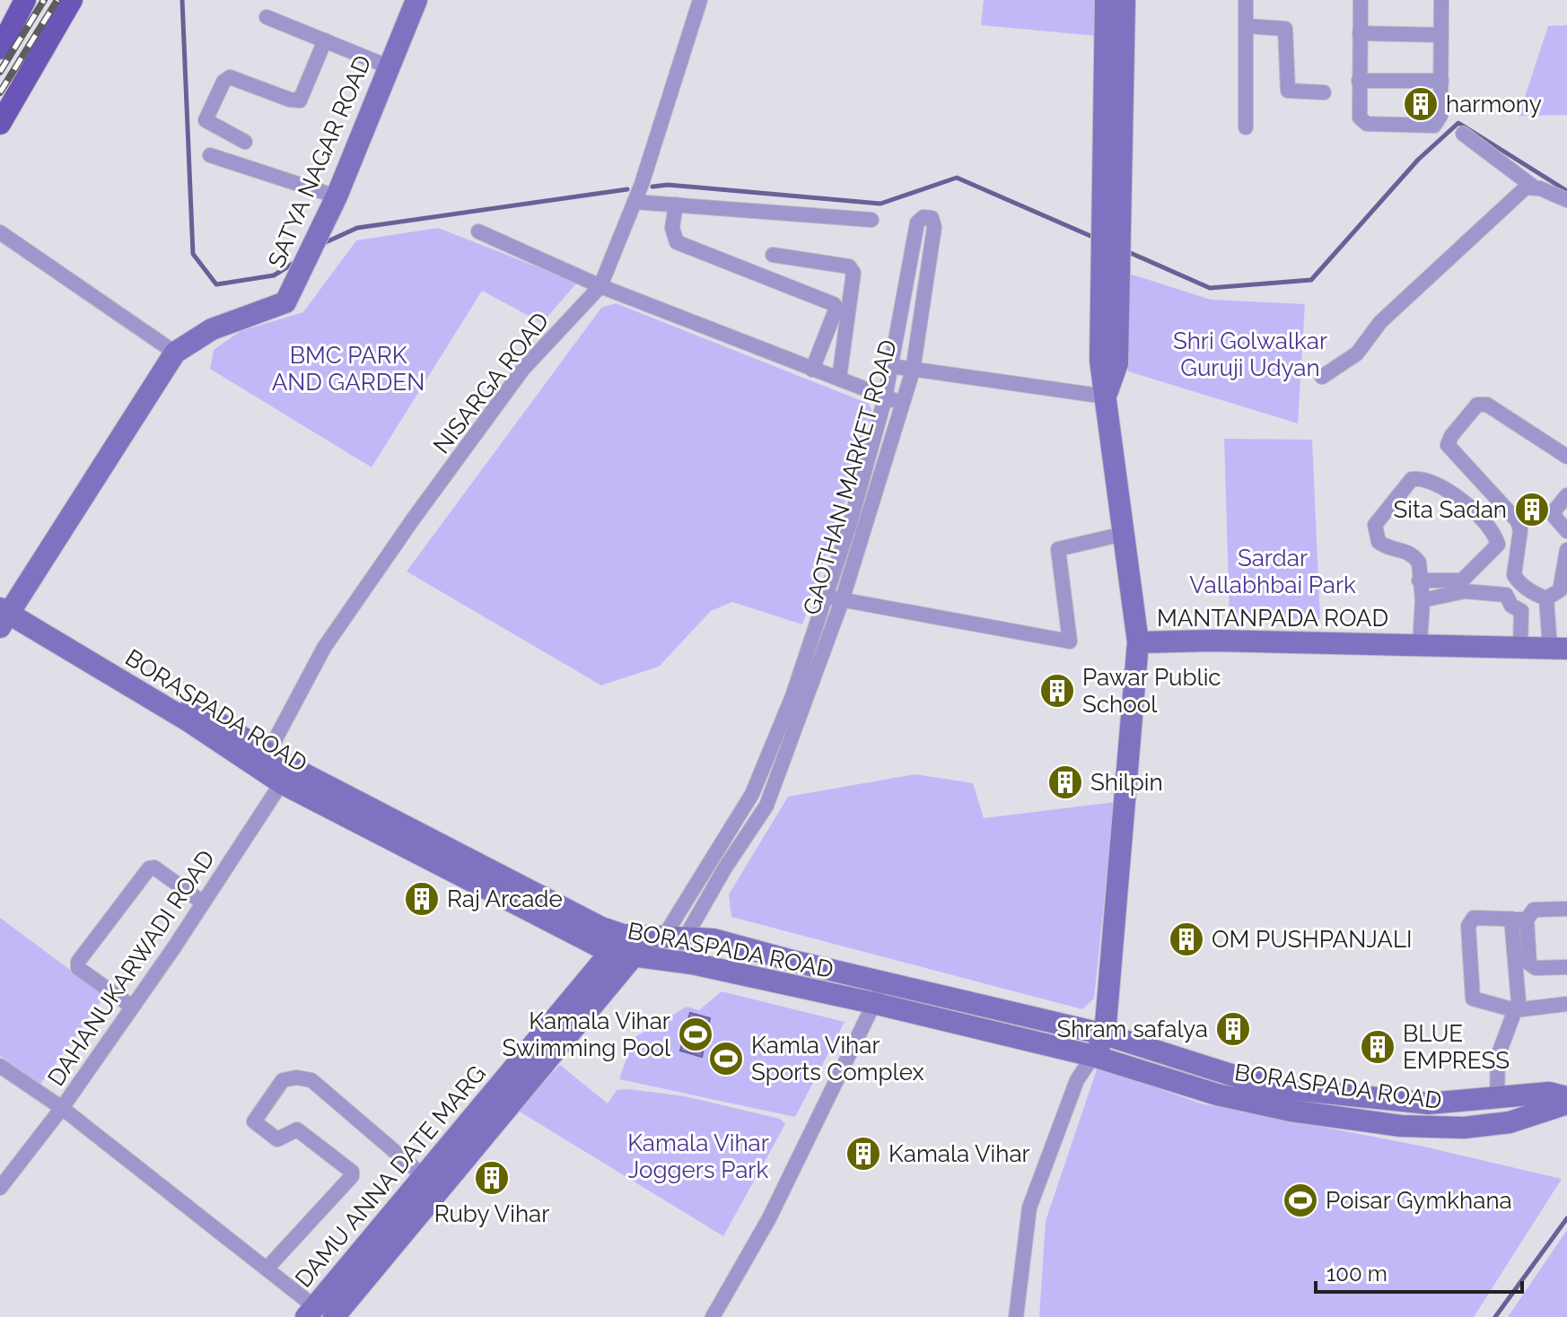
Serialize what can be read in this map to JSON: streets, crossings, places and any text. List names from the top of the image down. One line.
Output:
{"streets":{"street":["SATYA NAGAR ROAD","NISARGA ROAD","GAOTHAN MARKET ROAD","MANTANPADA ROAD","BORASPADA ROAD","DAHANUKARWADI ROAD","DAMU ANNA DATE MARG"]},"crossings":[["SATYA NAGAR ROAD","BORASPADA ROAD"],["NISARGA ROAD","BORASPADA ROAD"],["GAOTHAN MARKET ROAD","BORASPADA ROAD"],["GAOTHAN MARKET ROAD","DAMU ANNA DATE MARG"],["MANTANPADA ROAD","BORASPADA ROAD"],["BORASPADA ROAD","DAHANUKARWADI ROAD"],["BORASPADA ROAD","DAMU ANNA DATE MARG"]],"parks":["Shri Golwalkar Guruji Udyan","BMC PARK AND GARDEN","Sardar Vallabhbai Park","Kamala Vihar Joggers Park"],"places":{"building":["harmony","Sita Sadan","Pawar Public School","Shilpin","Raj Arcade","OM PUSHPANJALI","Shram safalya","BLUE EMPRESS","Kamala Vihar","Ruby Vihar"],"sports":["Kamala Vihar Swimming Pool","Kamla Vihar Sports Complex","Poisar Gymkhana"]},"scale_bar":"100 m"}
